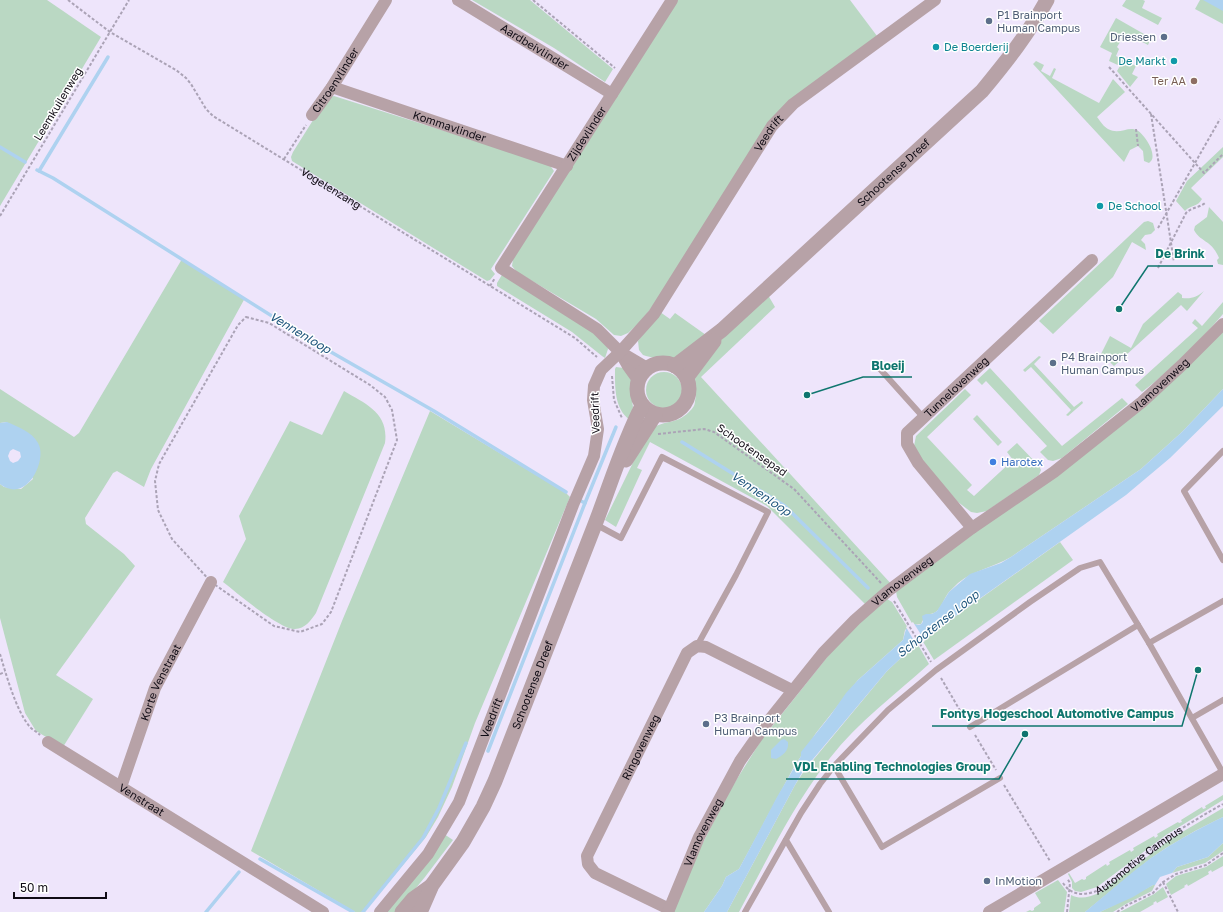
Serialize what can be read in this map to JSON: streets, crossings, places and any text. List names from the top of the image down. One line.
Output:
{"streets":{"street":["Aardbeivlinder","Citroenvlinder","Kommavlinder","Zijdevlinder","Veedrift","Schootense Dreef","Vlamovenweg","Tunnelovenweg","Korte Venstraat","Ringovenweg","Venstraat"],"path":["Leemkuilenweg","Vogelenzang","Schootensepad","Automotive Campus"]},"crossings":[["Aardbeivlinder","Zijdevlinder"],["Citroenvlinder","Kommavlinder"],["Citroenvlinder","Vogelenzang"],["Leemkuilenweg","Vogelenzang"],["Kommavlinder","Zijdevlinder"],["Zijdevlinder","Veedrift"],["Veedrift","Vogelenzang"],["Schootense Dreef","Schootensepad"],["Vlamovenweg","Tunnelovenweg"],["Vlamovenweg","Schootensepad"],["Vlamovenweg","Ringovenweg"],["Korte Venstraat","Venstraat"]],"water":["Vennenloop","Schootense Loop"],"places":["P1 Brainport Human Campus","Driessen","De Boerderij","De Markt","Ter AA","De School","De Brink","P4 Brainport Human Campus","Bloeij","Harotex","Fontys Hogeschool Automotive Campus","P3 Brainport Human Campus","VDL Enabling Technologies Group","InMotion"],"scale_bar":"50 m"}
